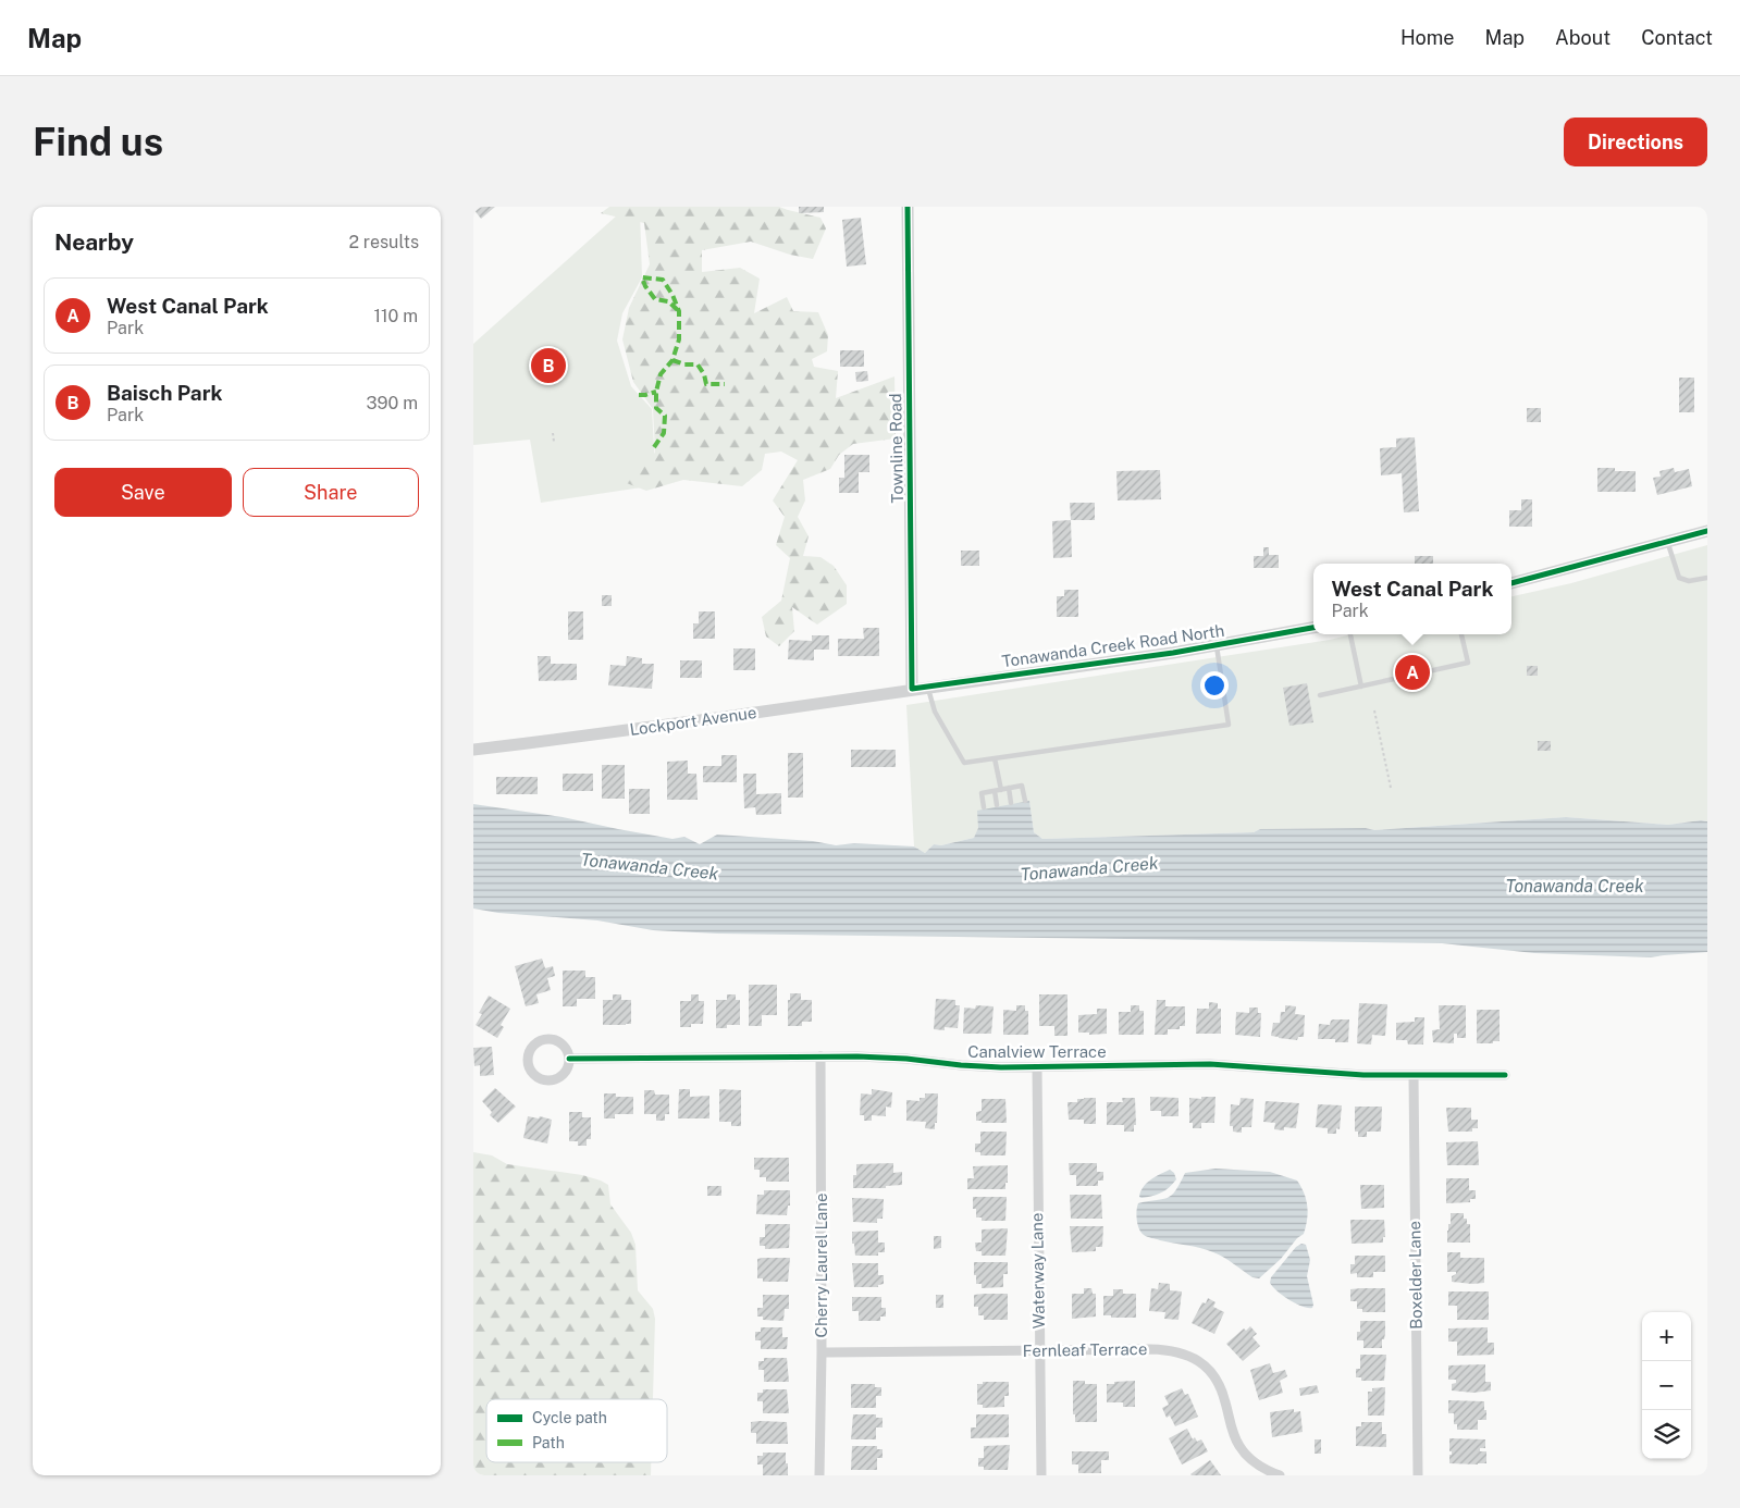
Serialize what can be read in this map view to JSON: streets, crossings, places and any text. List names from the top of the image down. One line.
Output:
{"streets":{"street":["Townline Road","Tonawanda Creek Road North","Lockport Avenue","Canalview Terrace","Cherry Laurel Lane","Waterway Lane","Boxelder Lane","Fernleaf Terrace"]},"crossings":[["Townline Road","Tonawanda Creek Road North"],["Townline Road","Lockport Avenue"],["Tonawanda Creek Road North","Lockport Avenue"],["Canalview Terrace","Cherry Laurel Lane"],["Canalview Terrace","Waterway Lane"],["Canalview Terrace","Boxelder Lane"],["Cherry Laurel Lane","Fernleaf Terrace"],["Waterway Lane","Fernleaf Terrace"]],"water":["Tonawanda Creek"],"legend":["Cycle path","Path"],"page":{"header":"Map","nav":["Home","Map","About","Contact"],"buttons":["Directions",["Save","Share"]],"title":"Find us","heading":["Nearby","2 results"],"list":[{"mark":"A","name":"West Canal Park","note":"Park","value":"110 m"},{"mark":"B","name":"Baisch Park","note":"Park","value":"390 m"}],"pins":["B","A"],"popup":["West Canal Park","Park"],"map_buttons":["+","−"]}}
